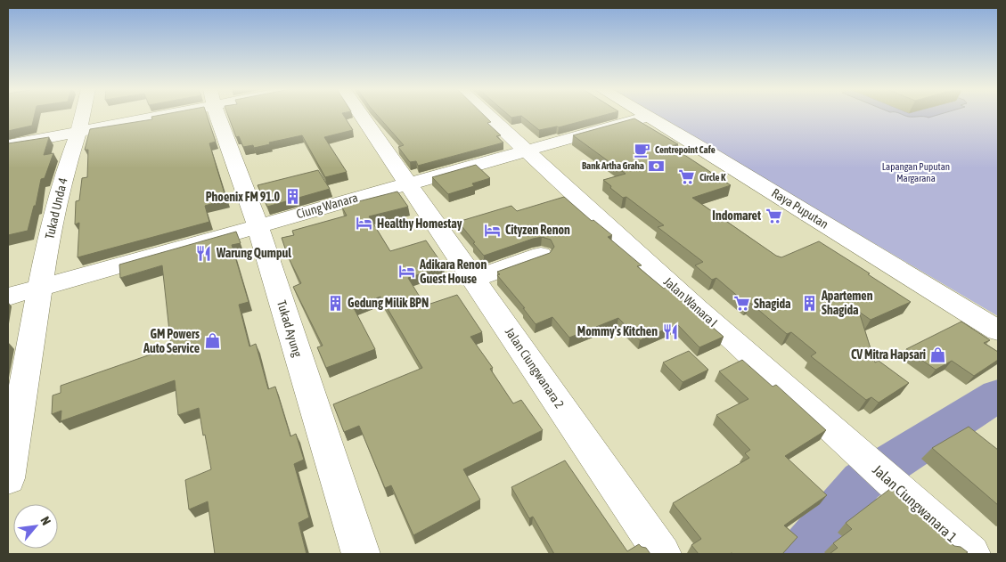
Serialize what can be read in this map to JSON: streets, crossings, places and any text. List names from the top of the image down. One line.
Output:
{"streets":{"street":["Ciung Wanara","Tukad Unda 4","Raya Puputan","Jalan Wanara I","Tukad Ayung","Jalan Ciungwanara 2","Jalan Ciungwanara 1"]},"crossings":[["Ciung Wanara","Tukad Unda 4"],["Ciung Wanara","Raya Puputan"],["Ciung Wanara","Jalan Wanara I"],["Ciung Wanara","Tukad Ayung"],["Ciung Wanara","Jalan Ciungwanara 2"],["Jalan Wanara I","Jalan Ciungwanara 1"]],"parks":["Lapangan Puputan Margarana"],"places":{"cafe":["Centrepoint Cafe"],"bank":["Bank Artha Graha"],"supermarket":["Circle K","Indomaret","Shagida"],"building":["Phoenix FM 91.0","Gedung Milik BPN","Apartemen Shagida"],"hotel":["Healthy Homestay","Cityzen Renon","Adikara Renon Guest House"],"restaurant":["Warung Qumpul","Mommy's Kitchen"],"shop":["GM Powers Auto Service","CV Mitra Hapsari"]},"north":"top right"}
